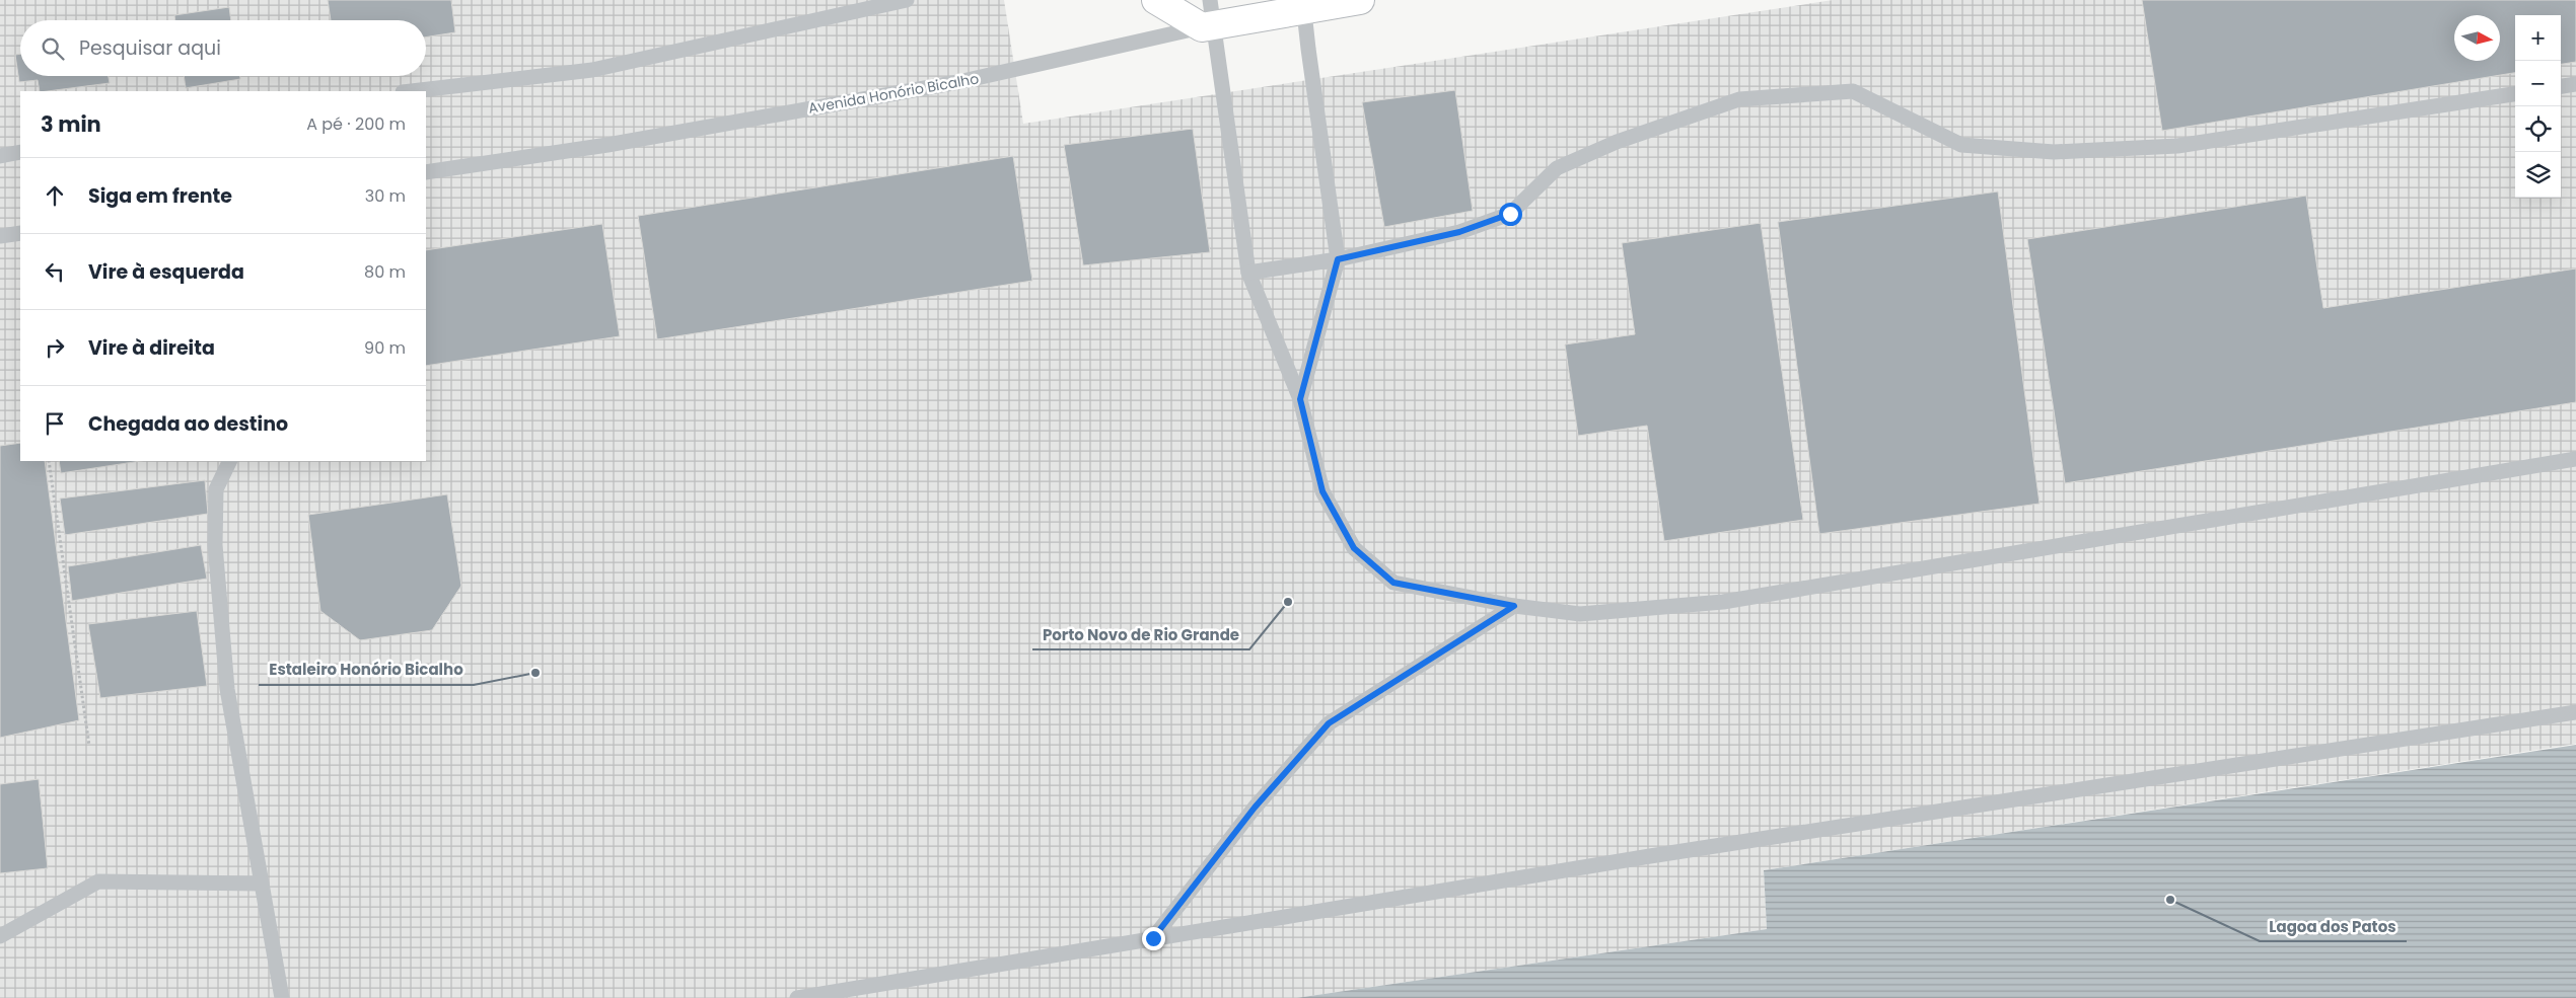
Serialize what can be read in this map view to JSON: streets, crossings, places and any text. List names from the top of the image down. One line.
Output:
{"streets":{"main road":["Avenida Honório Bicalho"]},"places":["Porto Novo de Rio Grande","Estaleiro Honório Bicalho","Lagoa dos Patos"],"north":"right","page":{"map_buttons":["+","−"],"search":"Pesquisar aqui","heading":["3 min","A pé · 200 m"],"list":[["Siga em frente","30 m"],["Vire à esquerda","80 m"],["Vire à direita","90 m"],"Chegada ao destino"]}}
